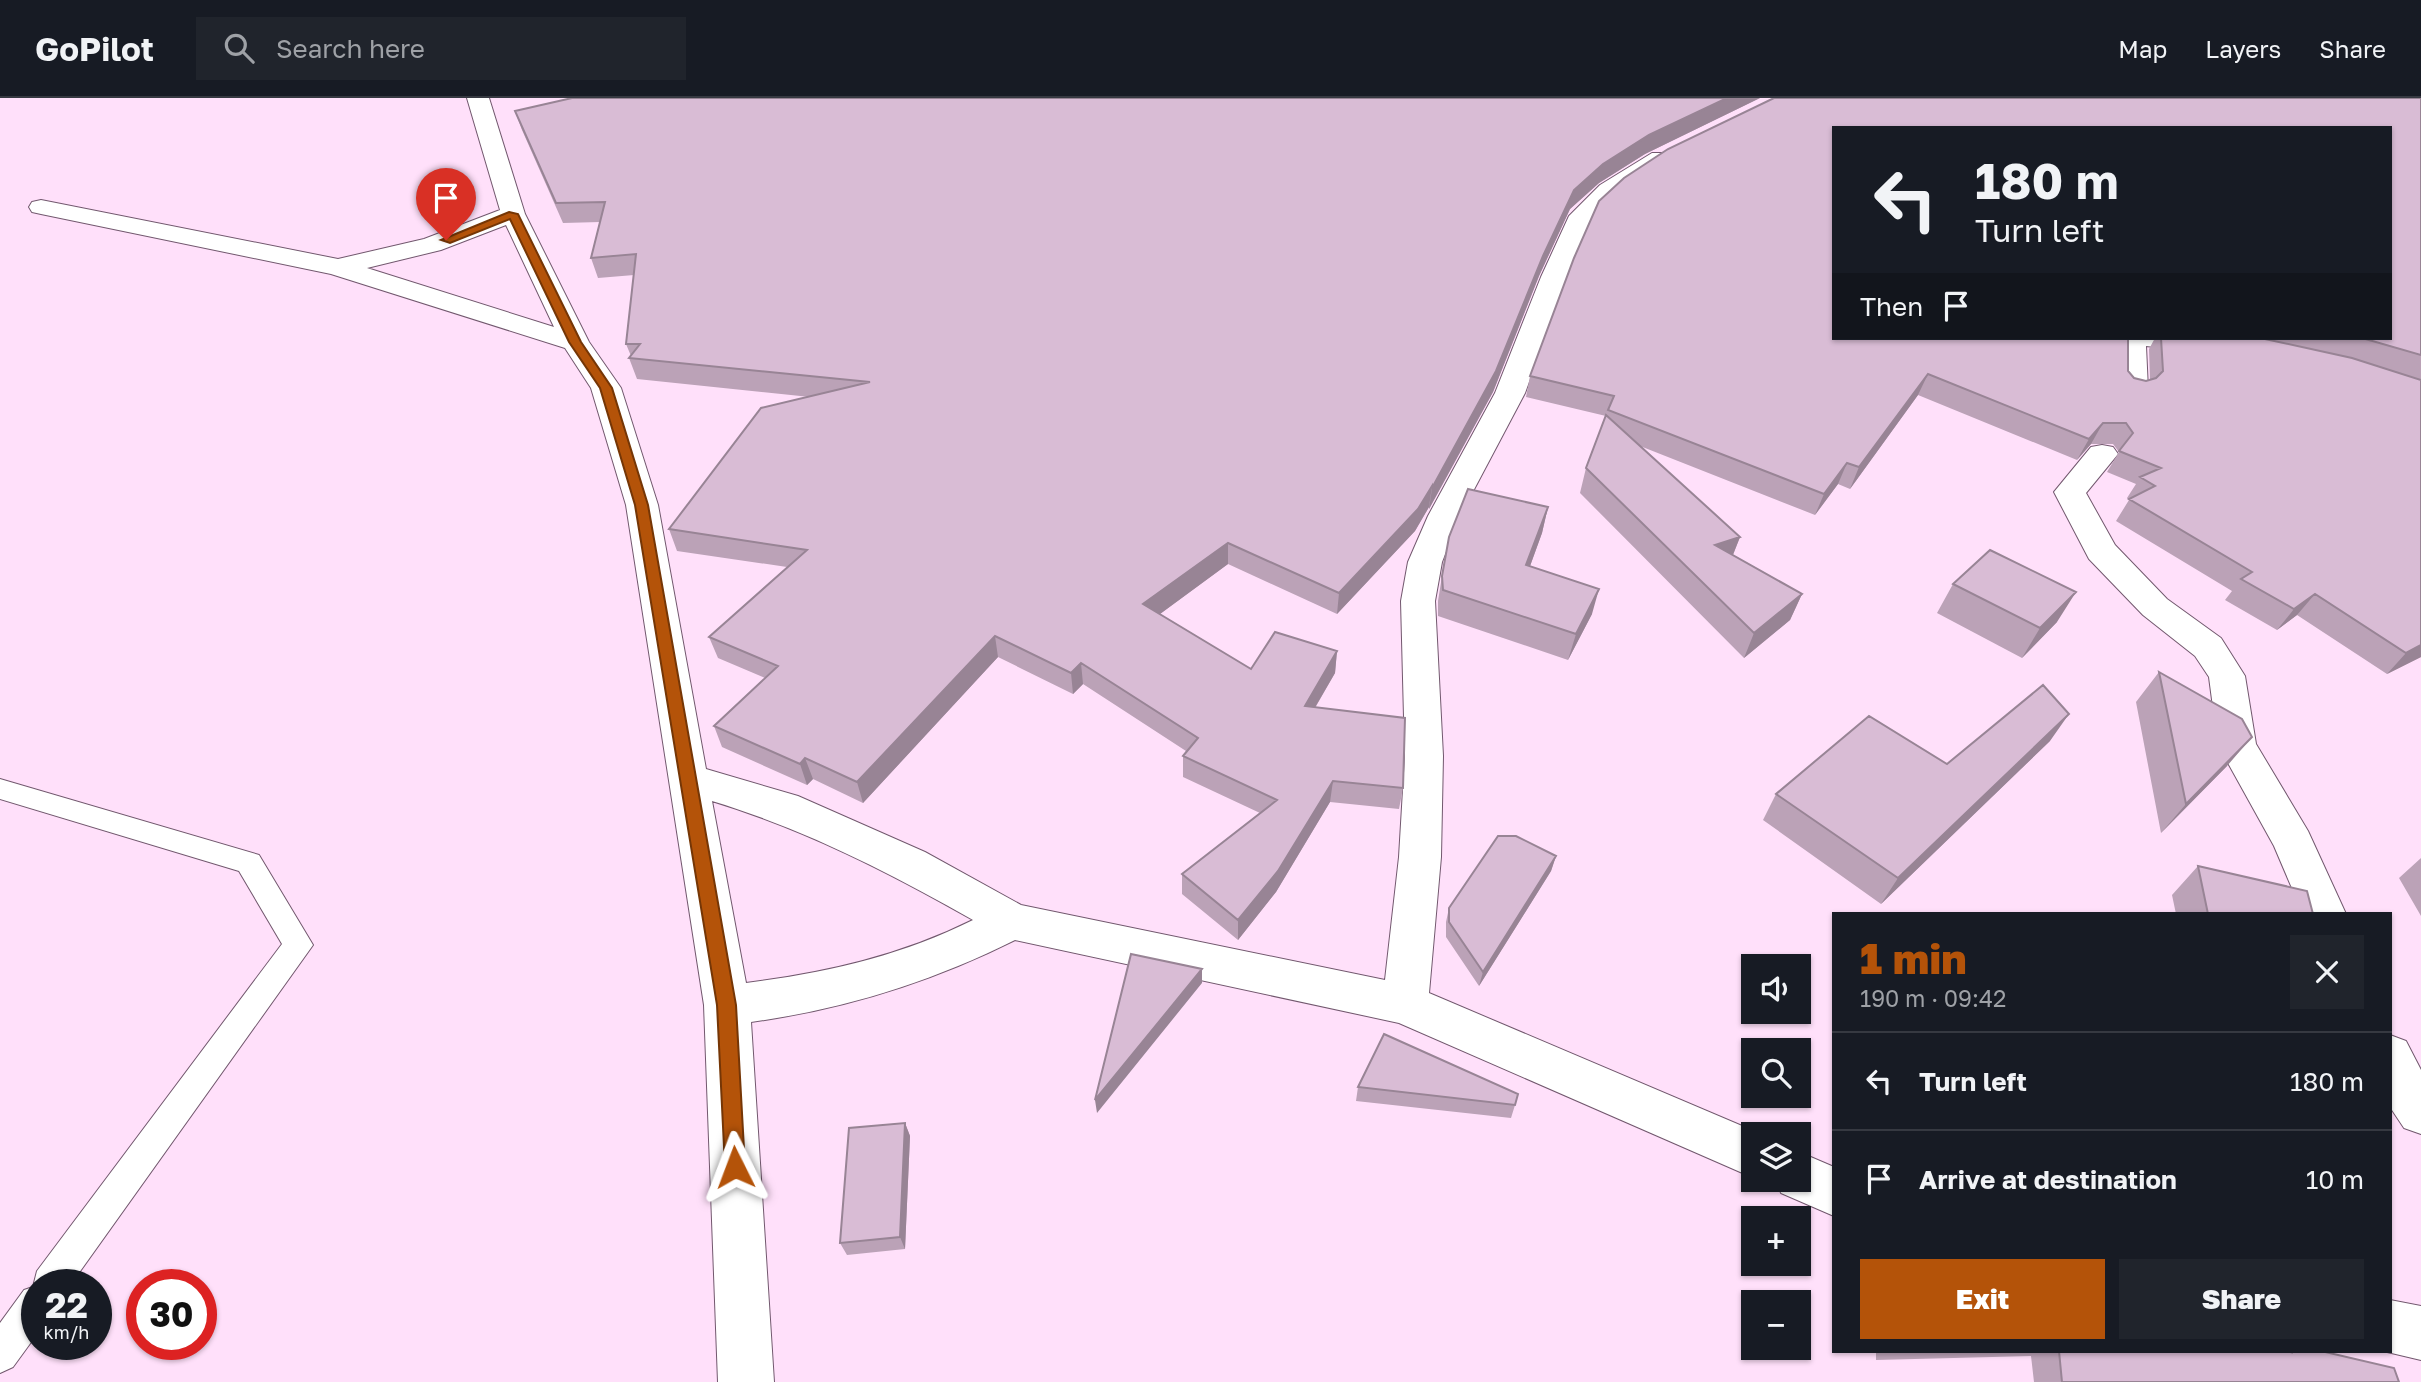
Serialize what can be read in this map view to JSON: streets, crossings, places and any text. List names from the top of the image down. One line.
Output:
{"page":{"header":"GoPilot","search":"Search here","nav":["Map","Layers","Share"],"turn":["180 m","Turn left"],"then":"Then","heading":["1 min","190 m · 09:42"],"map_buttons":["+","−"],"list":[{"name":"Turn left","value":"180 m"},{"name":"Arrive at destination","value":"10 m"}],"buttons":["Exit","Share"],"speed":"22 km/h","limit":"30"}}
